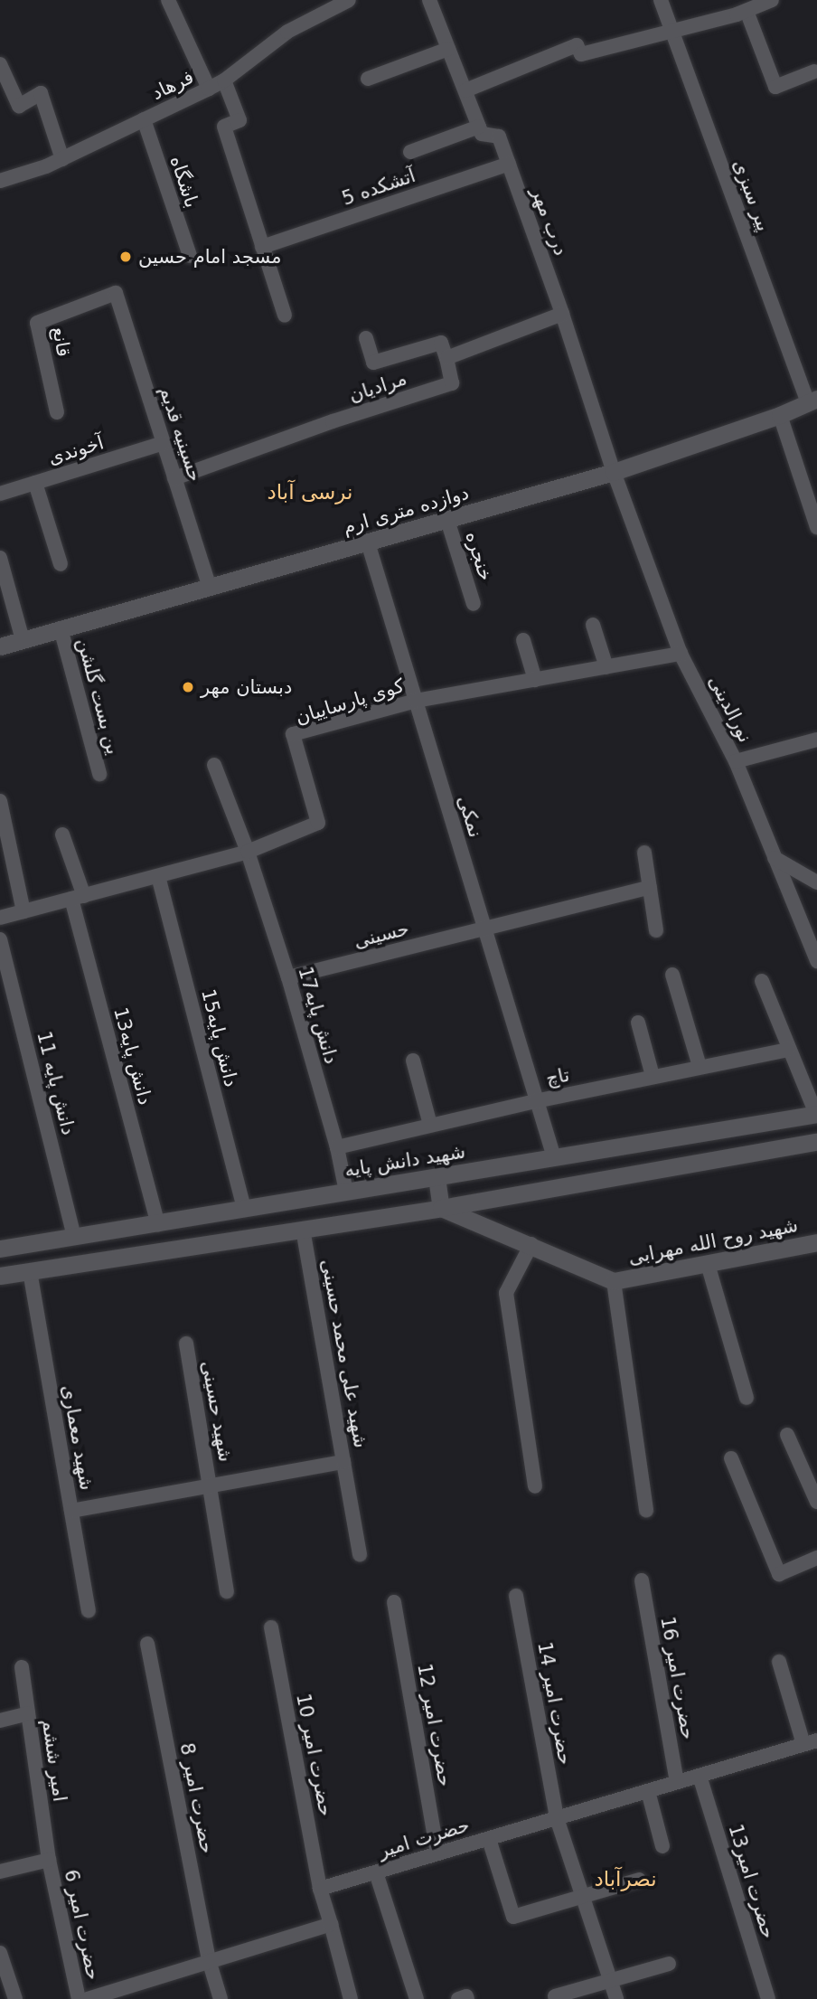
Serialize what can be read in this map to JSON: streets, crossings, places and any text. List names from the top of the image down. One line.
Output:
{"streets":{"street":["فرهاد","باشگاه","آتشکده 5","پیر سبزی","درب مهر","قانع","مرادیان","حسینیه قدیم","آخوندی","دوازده متری ارم","خنجره","ین بست گلشن","کوی پارساییان","نورالدینی","نمکی","حسینی","دانش پایه17","دانش پایه15","دانش پایه13","تاچ","دانش پایه 11","شهید دانش پایه","شهید روح الله مهرابی","شهید علی محمد حسینی","شهید حسینی","شهید معماری","حضرت امیر 16","حضرت امیر 14","حضرت امیر 12","حضرت امیر 10","امیر ششم","حضرت امیر 8","حضرت امیر","حضرت امیر13","حضرت امیر 6"]},"crossings":[["فرهاد","باشگاه"],["آتشکده 5","درب مهر"],["پیر سبزی","دوازده متری ارم"],["درب مهر","دوازده متری ارم"],["درب مهر","نورالدینی"],["قانع","حسینیه قدیم"],["مرادیان","حسینیه قدیم"],["حسینیه قدیم","آخوندی"],["حسینیه قدیم","دوازده متری ارم"],["دوازده متری ارم","خنجره"],["دوازده متری ارم","ین بست گلشن"],["دوازده متری ارم","نورالدینی"],["دوازده متری ارم","نمکی"],["کوی پارساییان","نورالدینی"],["کوی پارساییان","نمکی"],["کوی پارساییان","دانش پایه17"],["کوی پارساییان","دانش پایه15"],["کوی پارساییان","دانش پایه13"],["نمکی","حسینی"],["نمکی","تاچ"],["نمکی","شهید دانش پایه"],["حسینی","دانش پایه17"],["دانش پایه17","تاچ"],["دانش پایه17","شهید دانش پایه"],["دانش پایه15","شهید دانش پایه"],["دانش پایه13","شهید دانش پایه"],["دانش پایه 11","شهید دانش پایه"],["شهید علی محمد حسینی","شهید حسینی"],["شهید علی محمد حسینی","شهید معماری"],["حضرت امیر 16","حضرت امیر"],["حضرت امیر 14","حضرت امیر"],["حضرت امیر 12","حضرت امیر"],["حضرت امیر 10","حضرت امیر"],["امیر ششم","حضرت امیر 6"],["حضرت امیر","حضرت امیر13"]],"districts":["نرسی آباد","نصرآباد"],"places":["مسجد امام حسین","دبستان مهر"]}
